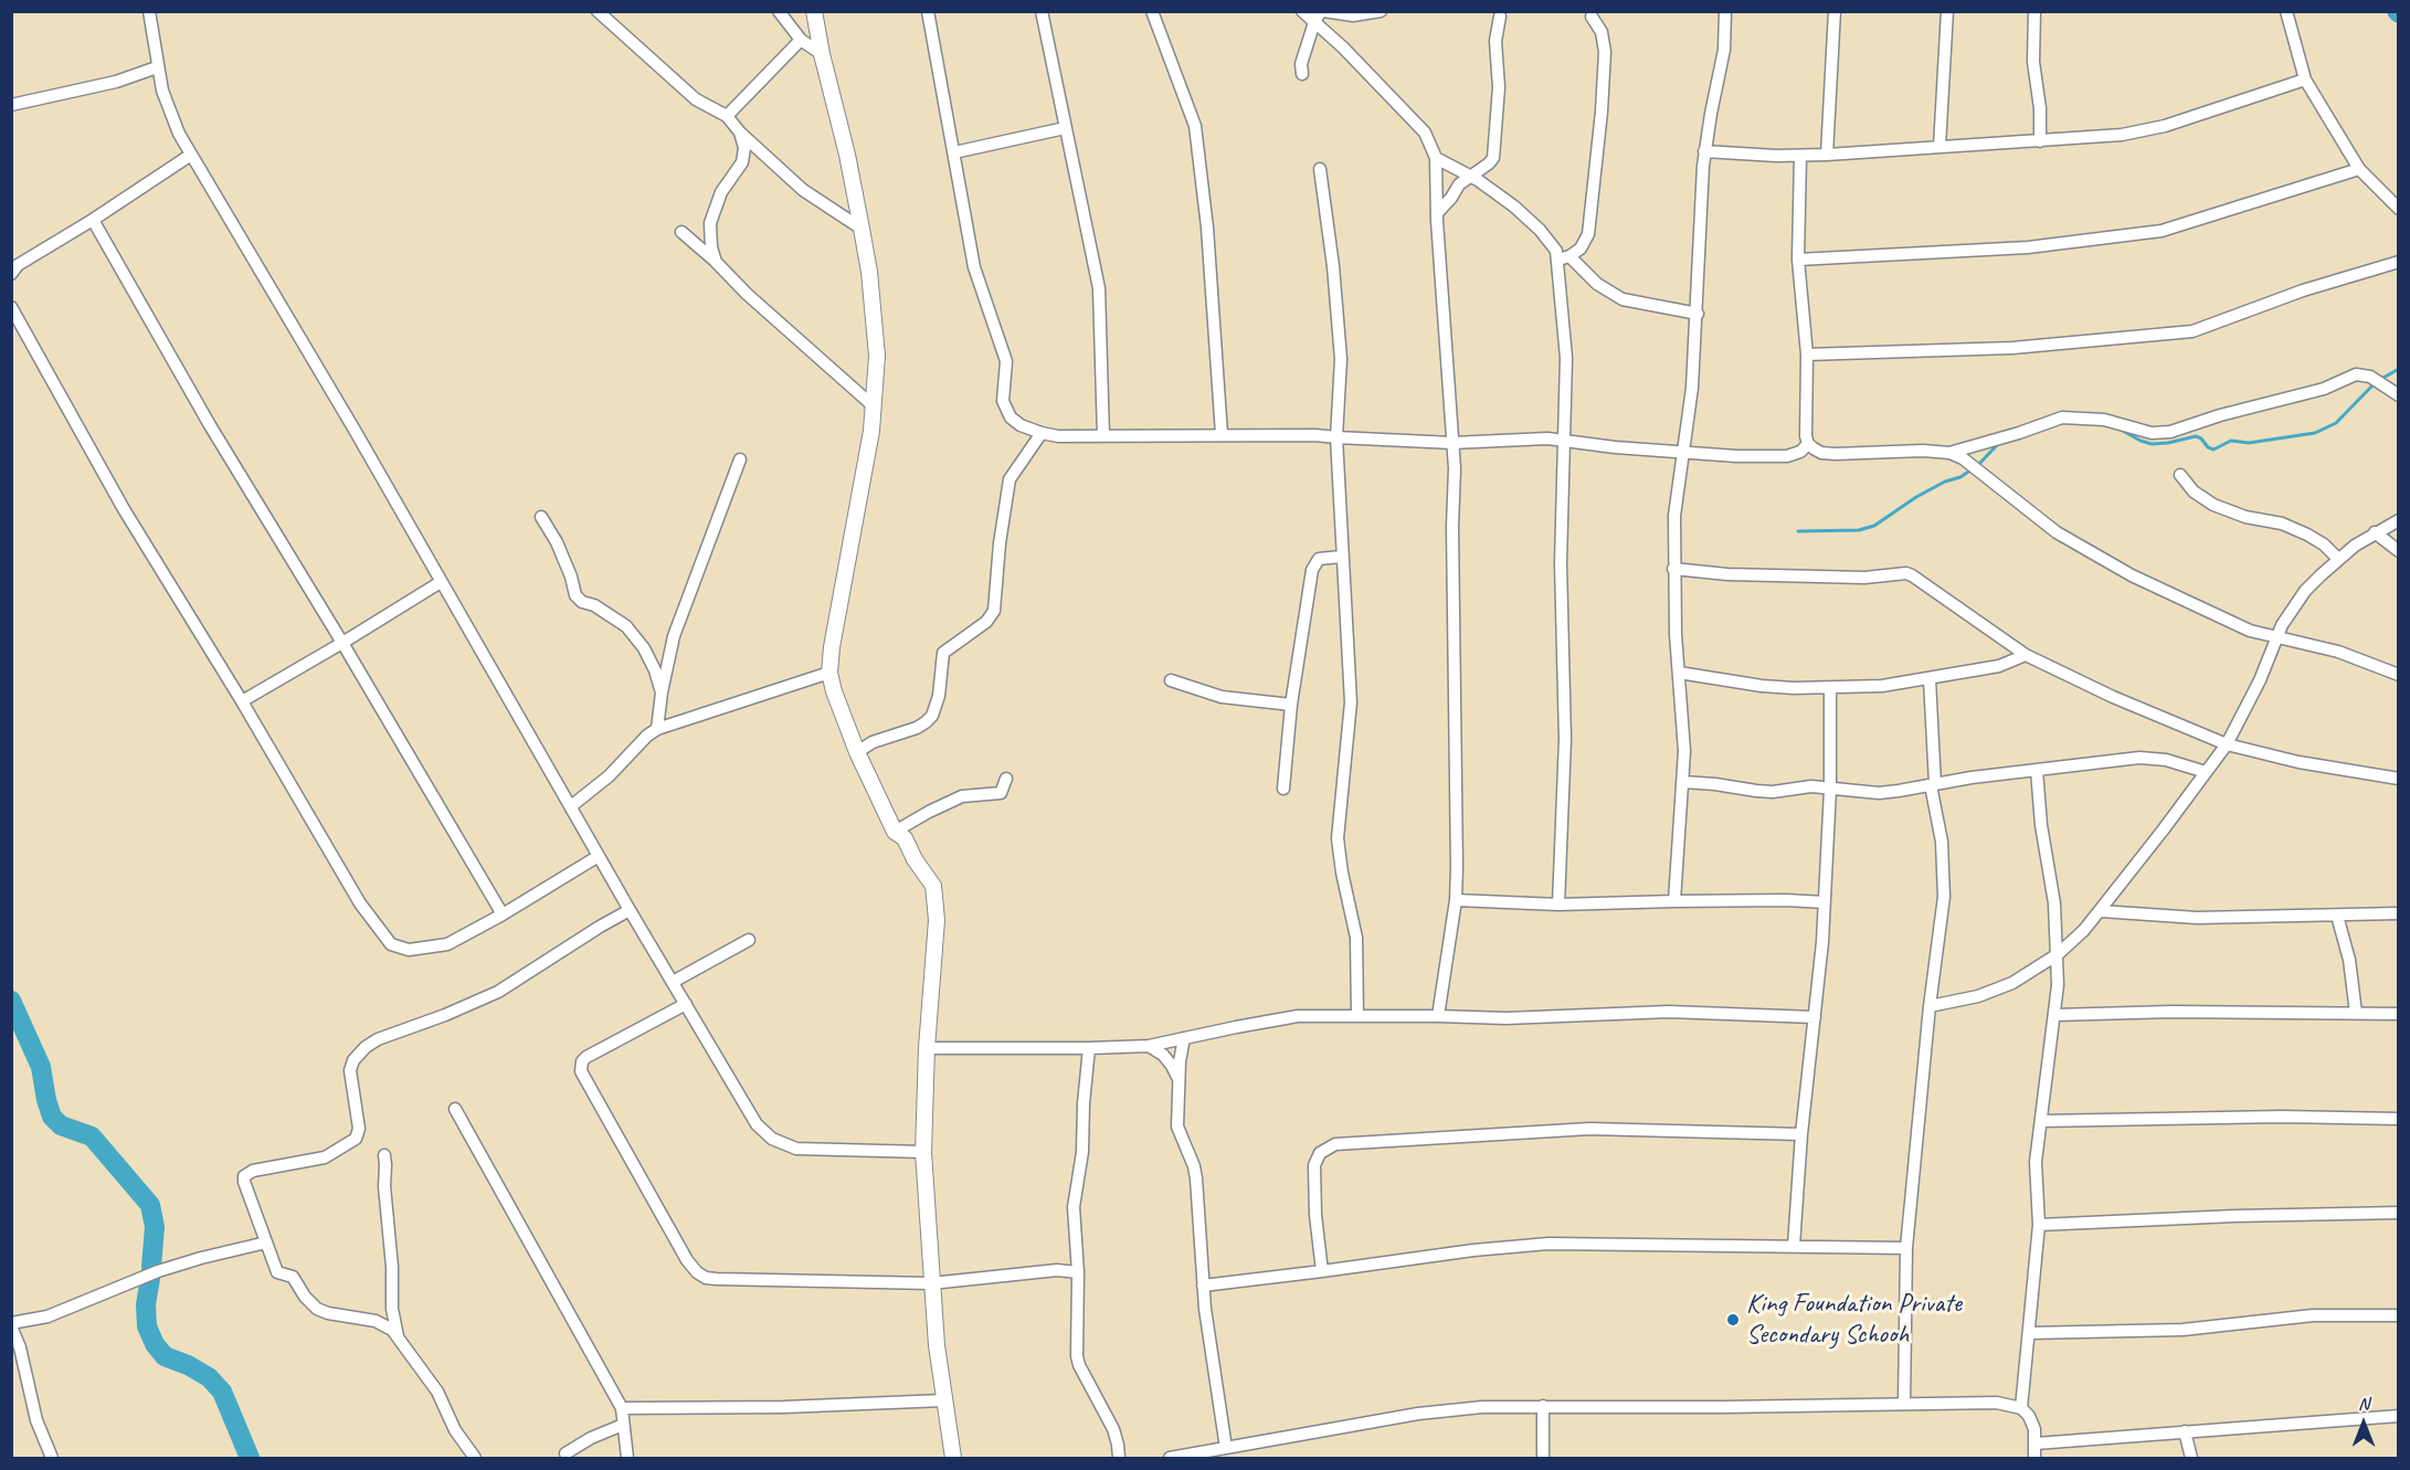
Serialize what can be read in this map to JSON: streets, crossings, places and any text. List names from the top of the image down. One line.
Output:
{"places":["King Foundation Private Secondary Schooh"],"north":"top"}
